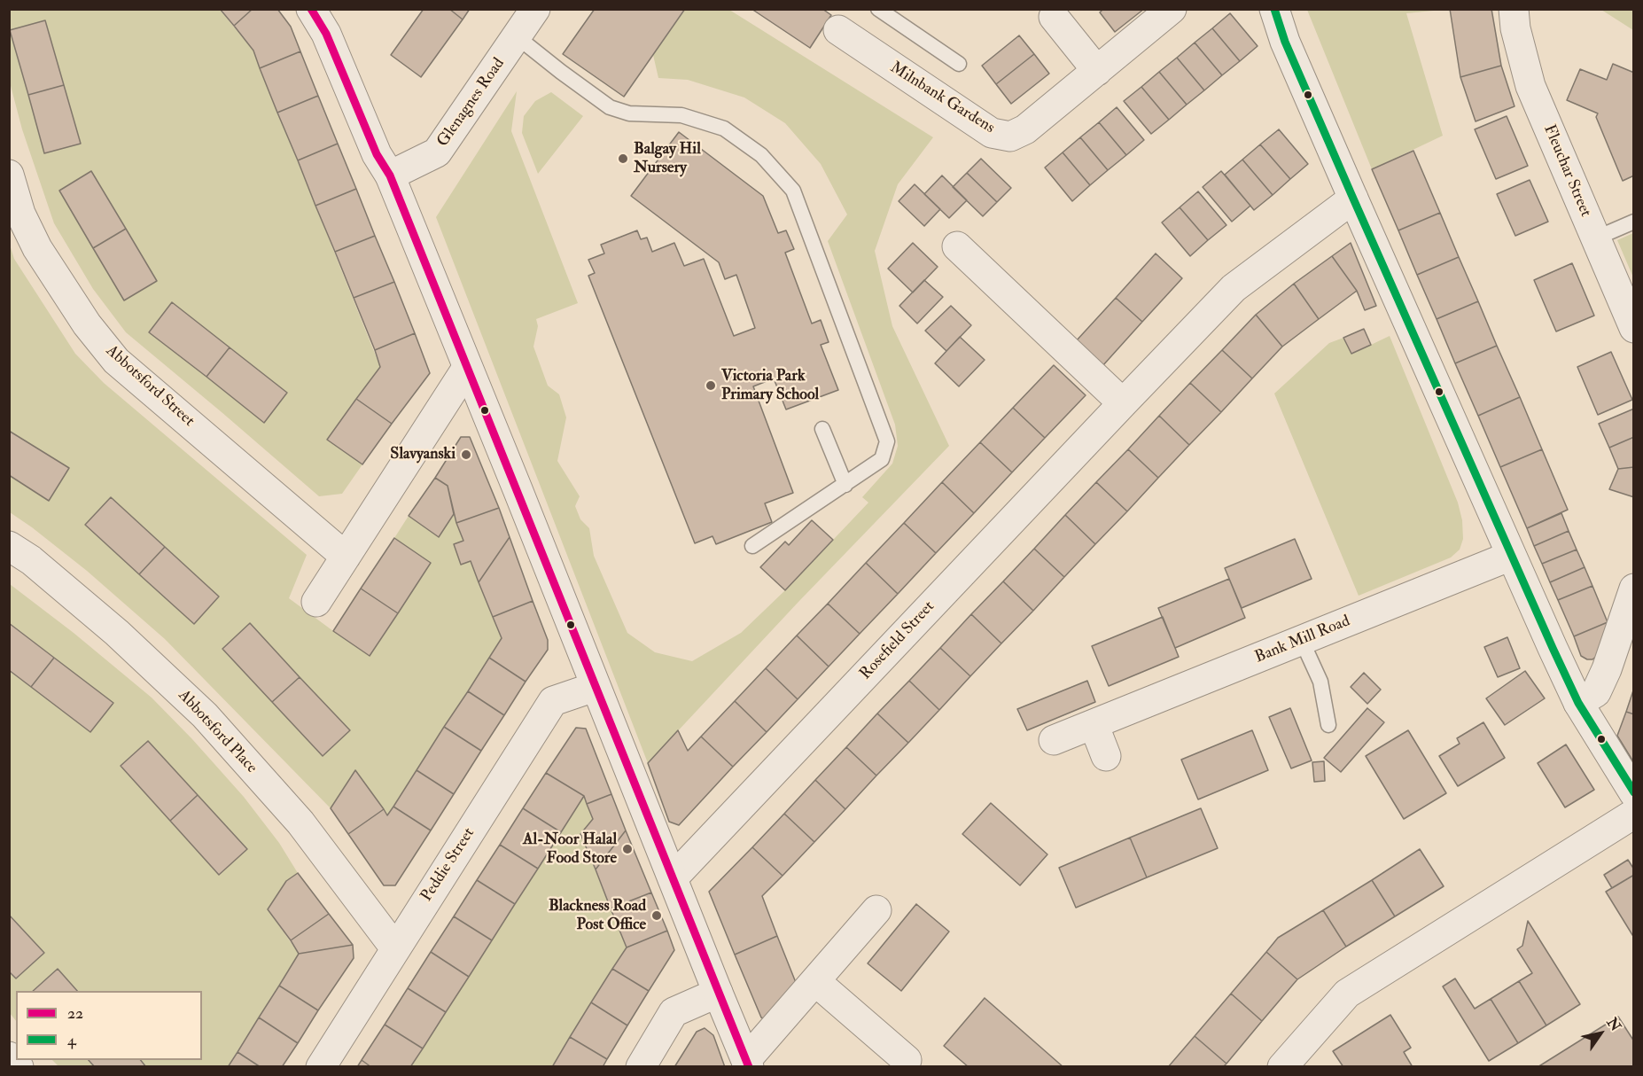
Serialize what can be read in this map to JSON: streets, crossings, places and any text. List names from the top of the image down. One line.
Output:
{"streets":{"street":["Milnbank Gardens","Glenagnes Road","Fleuchar Street","Abbotsford Street","Bank Mill Road","Rosefield Street","Abbotsford Place","Peddie Street"]},"crossings":[["Abbotsford Place","Peddie Street"]],"places":["Balgay Hil Nursery","Victoria Park Primary School","Slavyanski","Al-Noor Halal Food Store","Blackness Road Post Office"],"lines":["transit line 22","transit line 4"],"legend":["22","4"],"north":"top right"}
